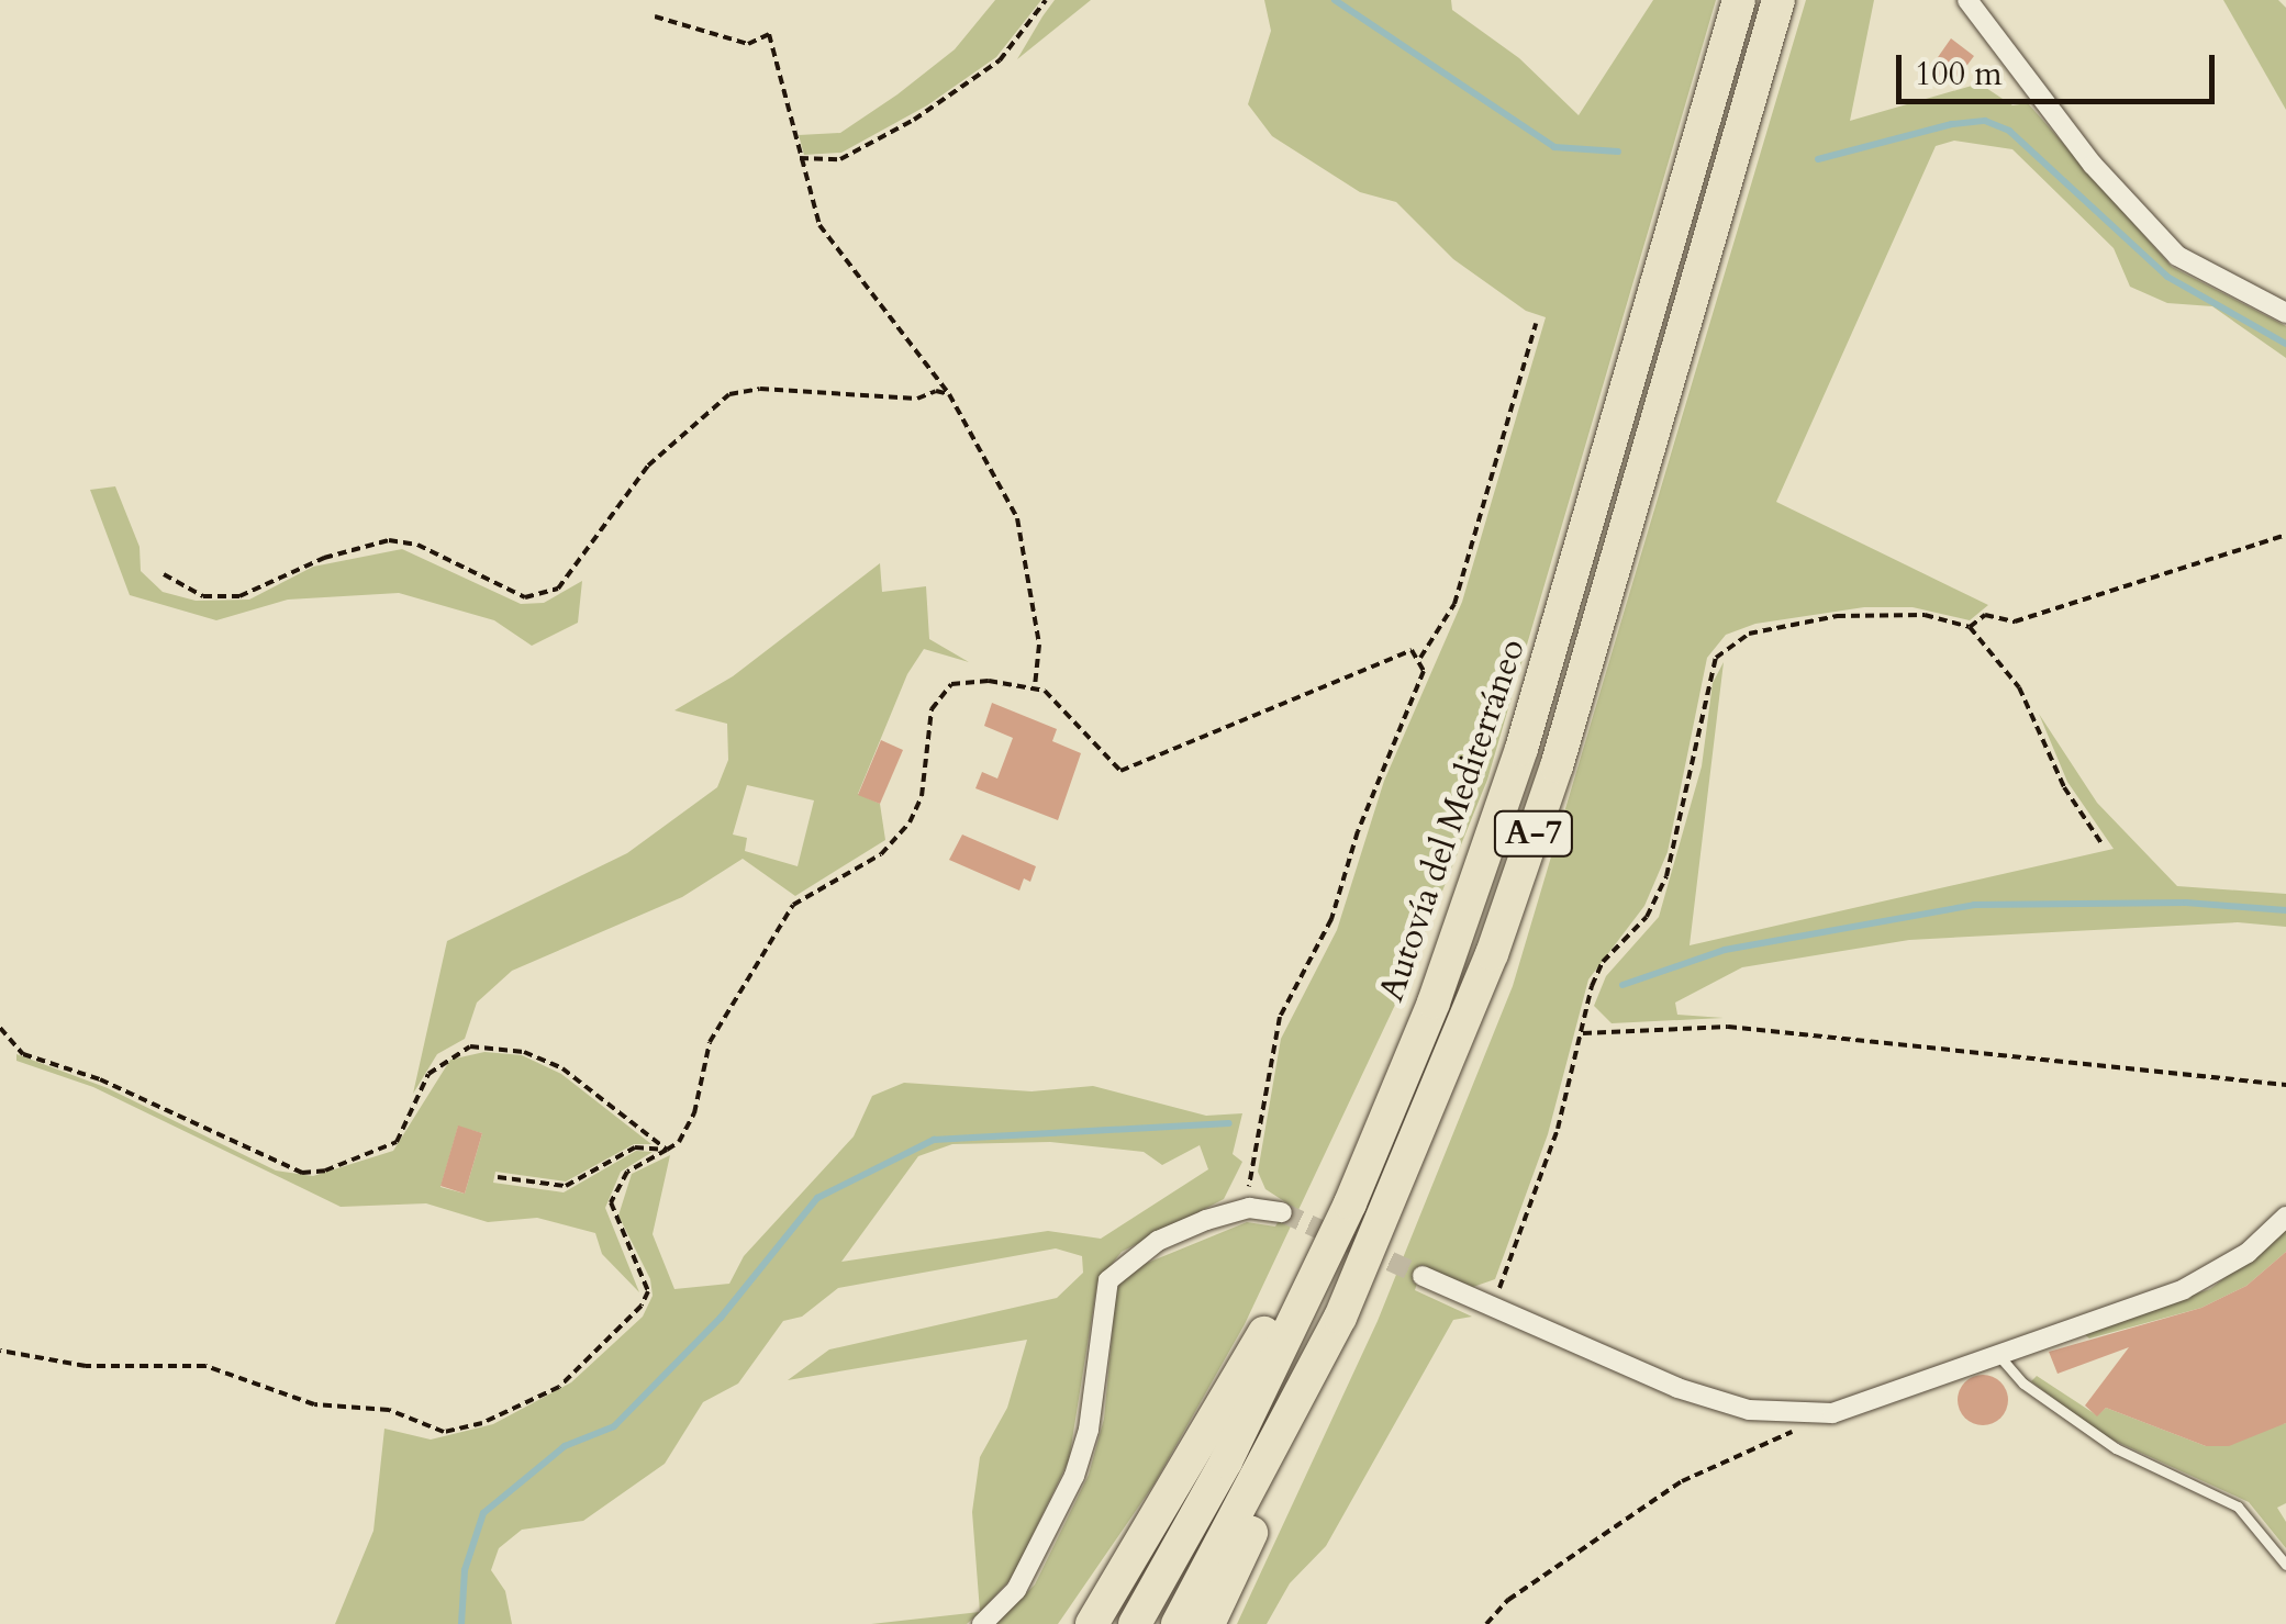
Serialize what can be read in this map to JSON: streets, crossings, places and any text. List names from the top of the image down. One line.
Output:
{"streets":{"highway":["Autovía del Mediterráneo","A-7"]},"scale_bar":"100 m"}
